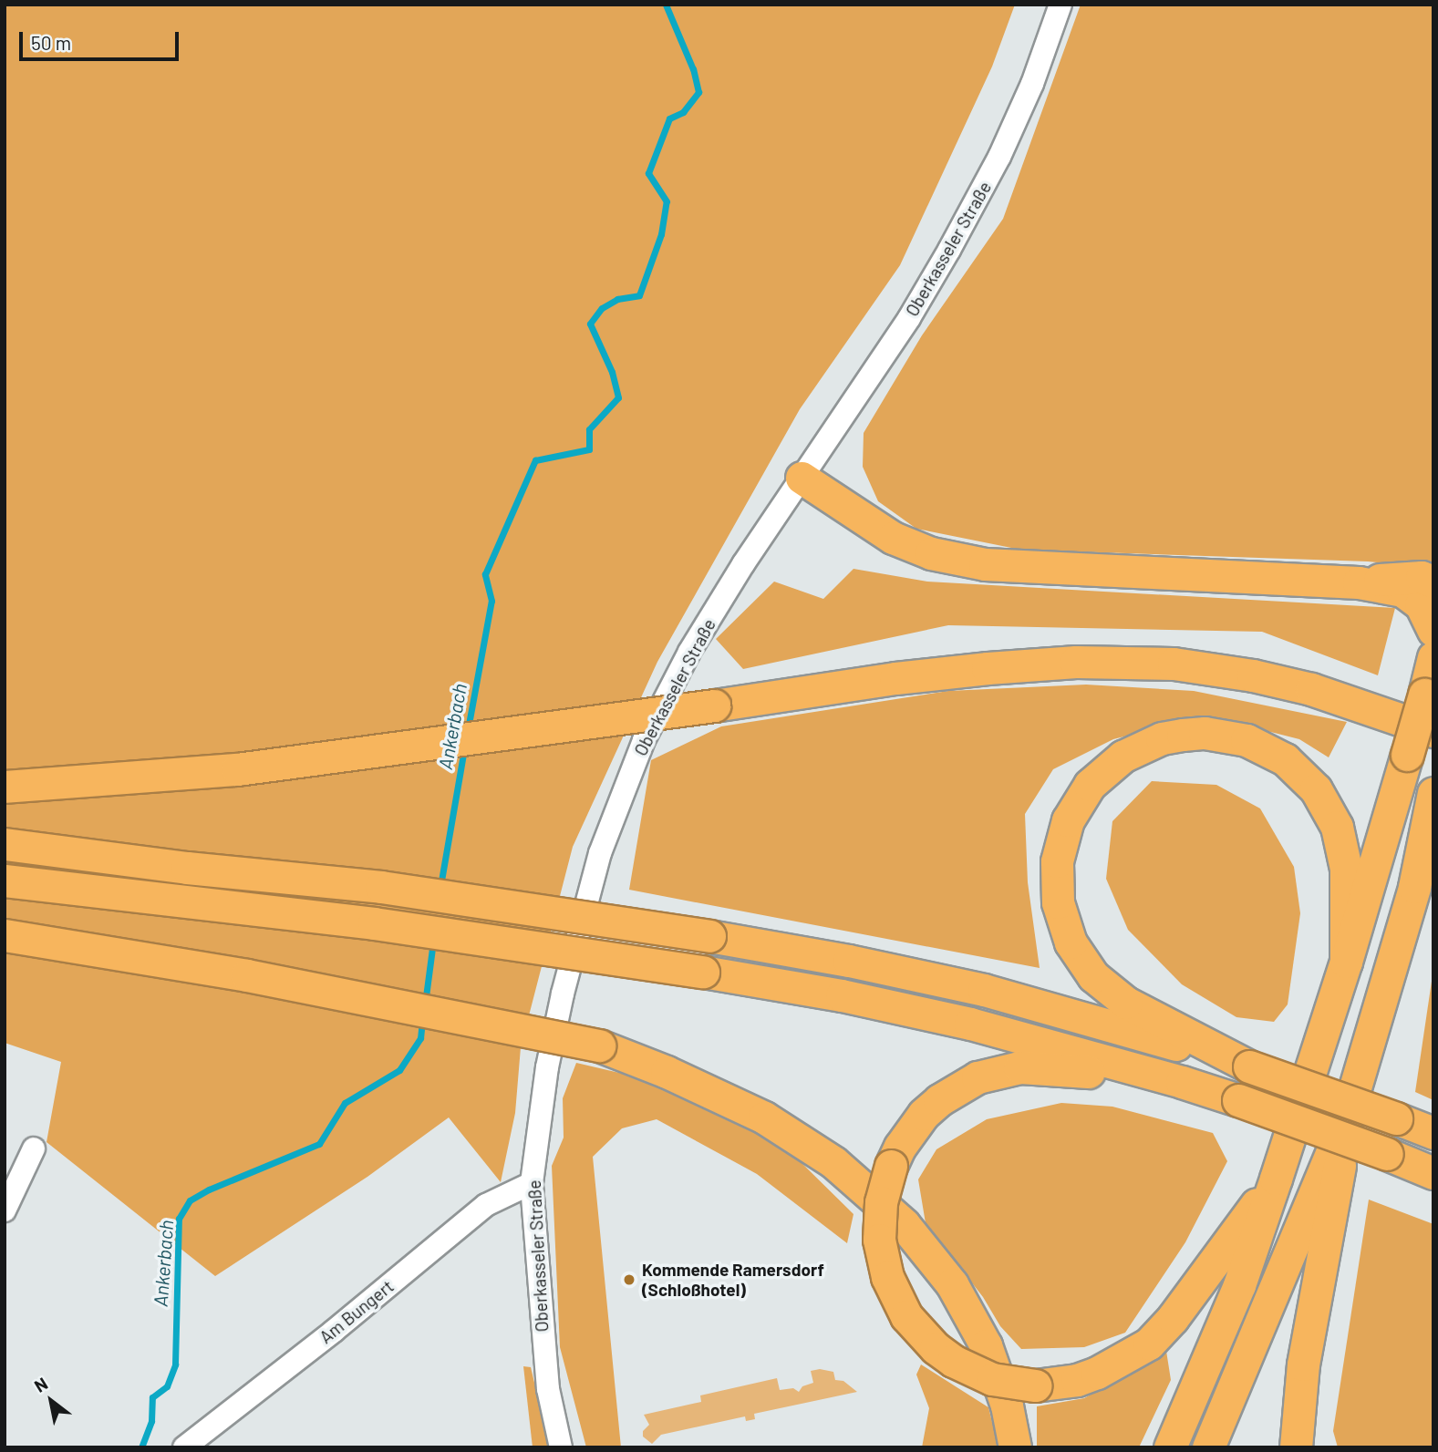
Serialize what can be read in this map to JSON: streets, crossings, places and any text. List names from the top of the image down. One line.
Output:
{"streets":{"street":["Oberkasseler Straße","Am Bungert"]},"crossings":[["Oberkasseler Straße","Am Bungert"]],"water":["Ankerbach"],"places":["Kommende Ramersdorf (Schloßhotel)"],"scale_bar":"50 m","north":"top left"}
